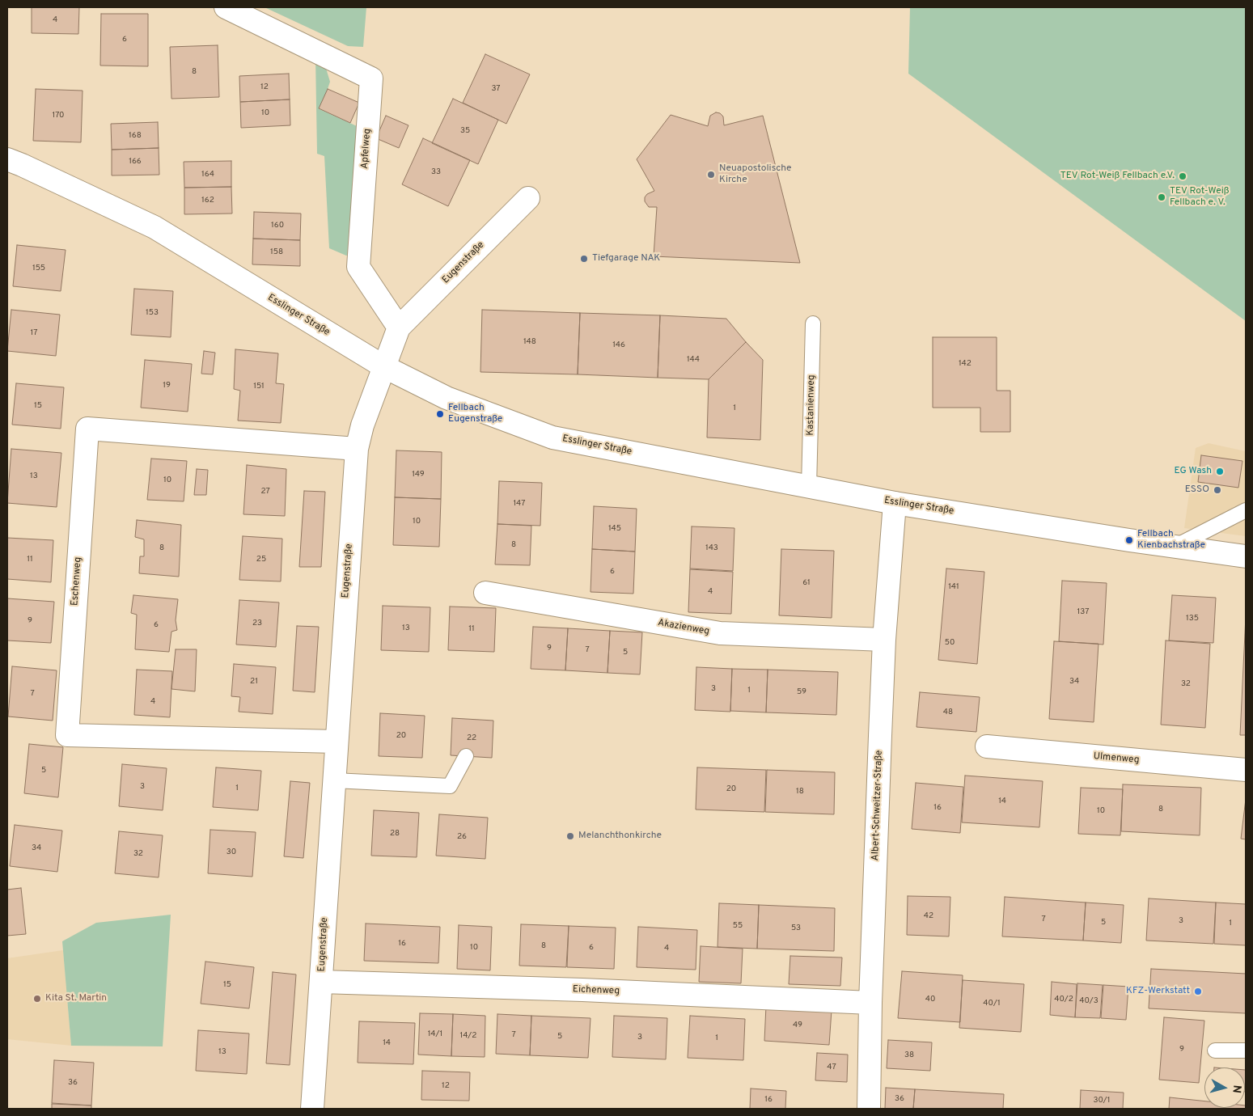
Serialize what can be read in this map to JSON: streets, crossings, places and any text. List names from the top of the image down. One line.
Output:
{"streets":{"street":["Apfelweg","Eugenstraße","Esslinger Straße","Eschenweg","Akazienweg","Ulmenweg","Albert-Schweitzer-Straße","Eichenweg"],"lane":["Kastanienweg"]},"crossings":[["Apfelweg","Eugenstraße"],["Eugenstraße","Esslinger Straße"],["Eugenstraße","Eschenweg"],["Eugenstraße","Eichenweg"],["Esslinger Straße","Kastanienweg"],["Esslinger Straße","Albert-Schweitzer-Straße"],["Akazienweg","Albert-Schweitzer-Straße"],["Albert-Schweitzer-Straße","Eichenweg"]],"places":["Neuapostolische Kirche","TEV Rot-Weiß Fellbach e.V.","TEV Rot-Weiß Fellbach e. V.","Tiefgarage NAK","Fellbach Eugenstraße","EG Wash","ESSO","Fellbach Kienbachstraße","Melanchthonkirche","KFZ-Werkstatt","Kita St. Martin"],"house_numbers":["4","6","8","12","37","10","170","35","168","166","33","164","162","160","158","155","153","17","148","146","144","142","19","151","15","1","149","13","10","27","147","10","145","8","8","143","11","25","6","61","141","4","137","135","9","23","6","13","11","50","9","7","5","21","34","32","3","1","59","7","4","48","20","22","5","3","1","20","18","14","16","8","10","28","26","34","30","32","42","7","3","5","1","55","53","16","8","10","6","4","15","40","40/2","40/3","40/1","49","14/1","7","14/2","5","3","1","14","9","13","38","47","36","12","36","16","30/1"],"north":"right"}
